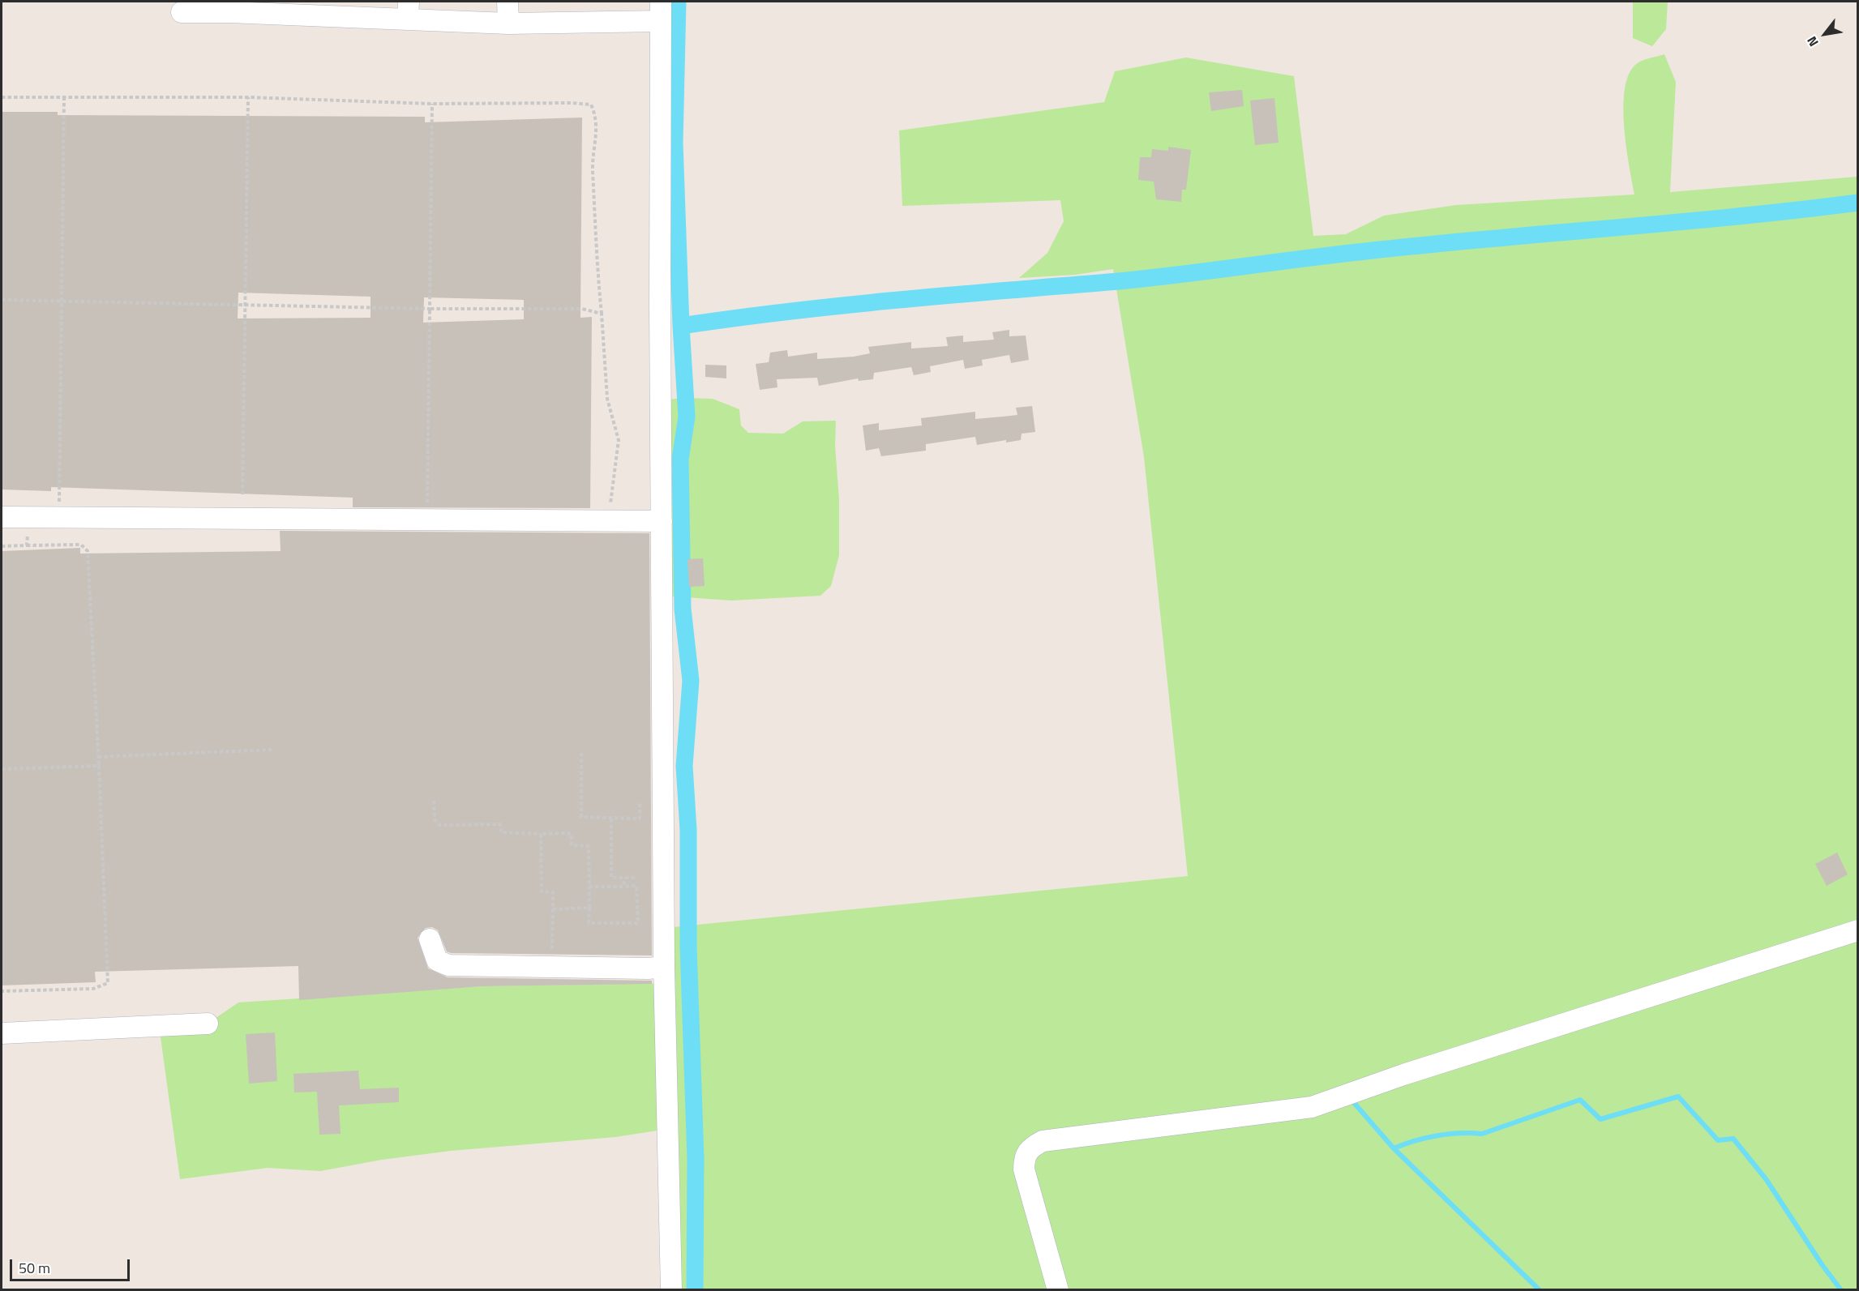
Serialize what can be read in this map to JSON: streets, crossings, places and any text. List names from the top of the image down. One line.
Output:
{"scale_bar":"50 m","north":"bottom left"}
